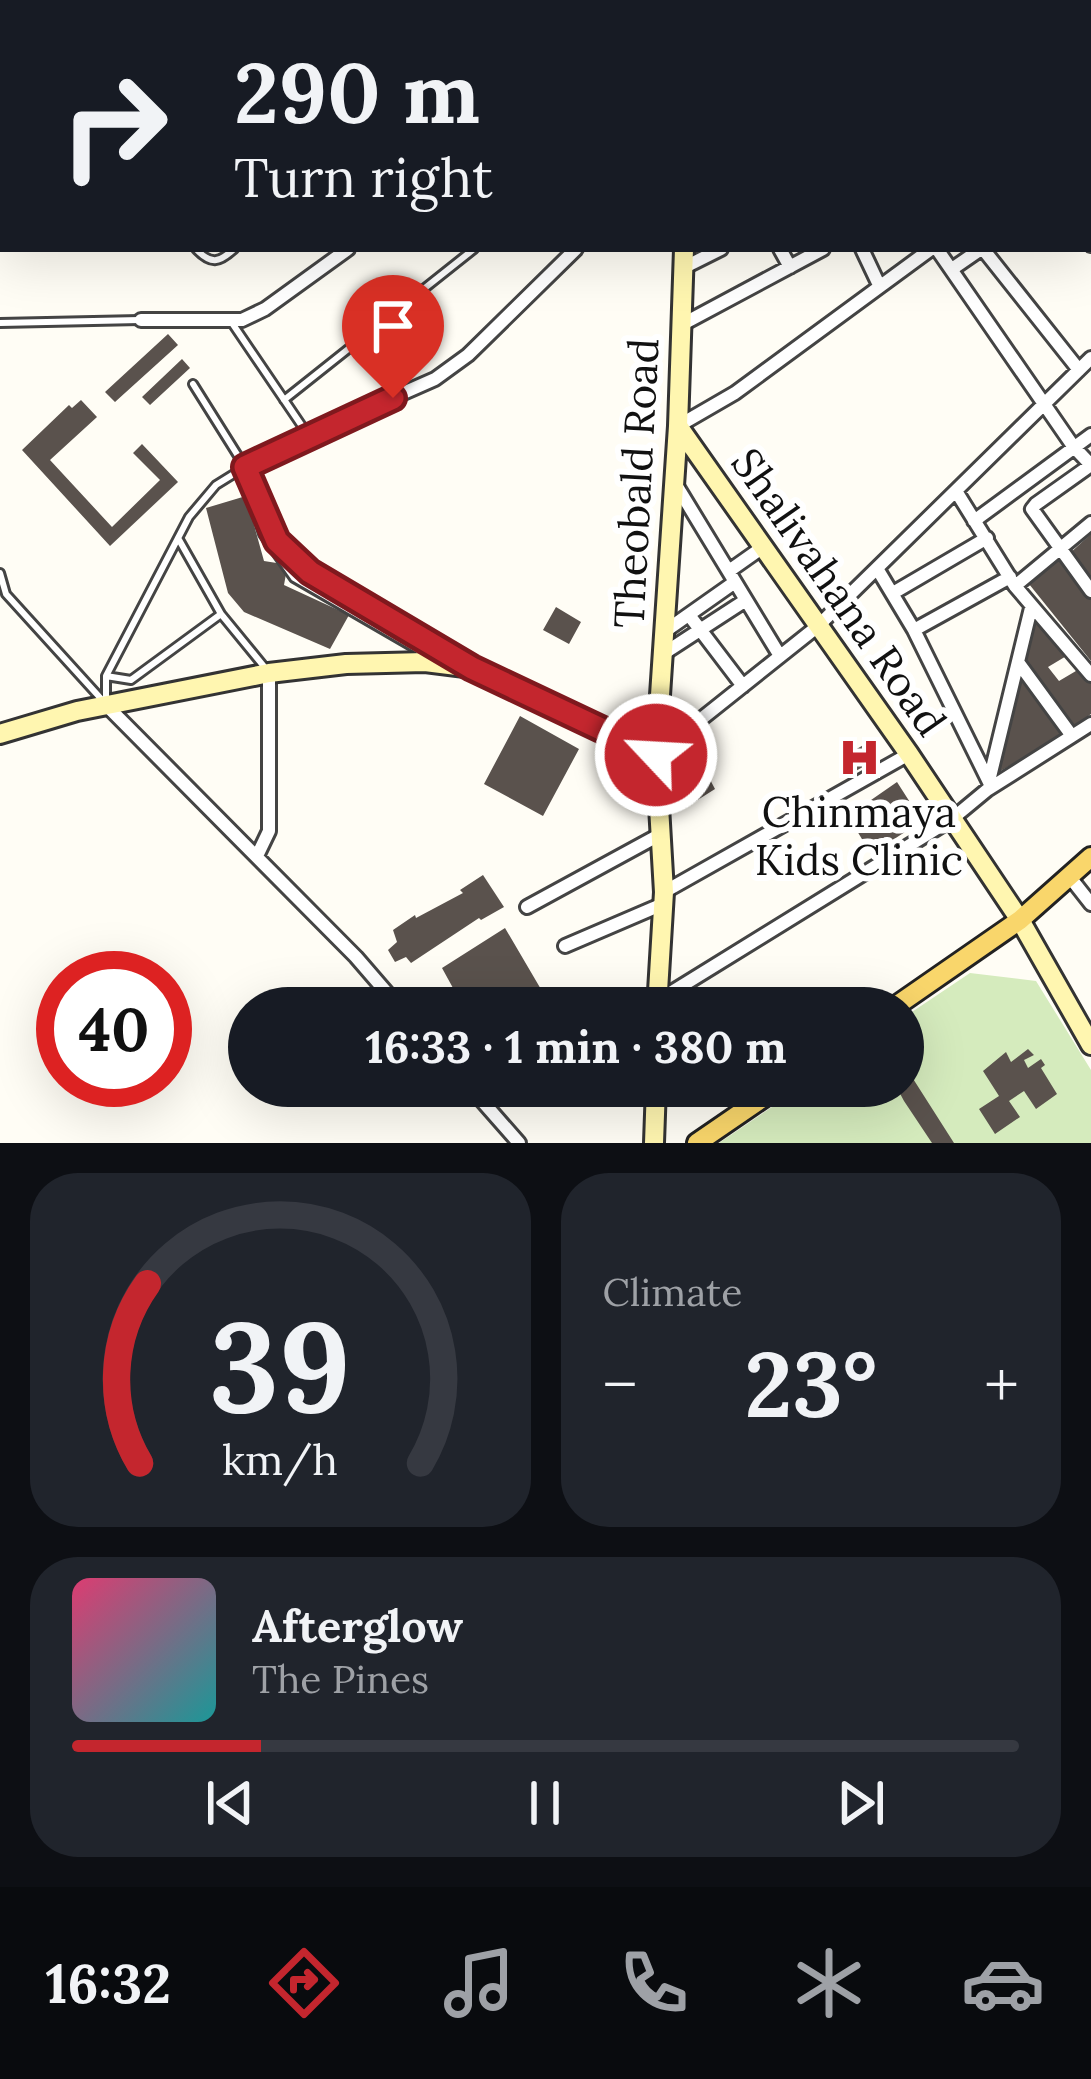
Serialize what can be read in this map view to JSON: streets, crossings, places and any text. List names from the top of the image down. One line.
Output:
{"streets":{"street":["Theobald Road","Shalivahana Road"]},"crossings":[["Theobald Road","Shalivahana Road"]],"places":{"hospital":["Chinmaya Kids Clinic"]},"page":{"turn":["290 m","Turn right"],"limit":"40","trip":"16:33 · 1 min · 380 m","tile":"Climate","heat":["−","23°","+"],"song":["Afterglow","The Pines"],"tabs":"16:32","gauge":["39","km/h"]}}
